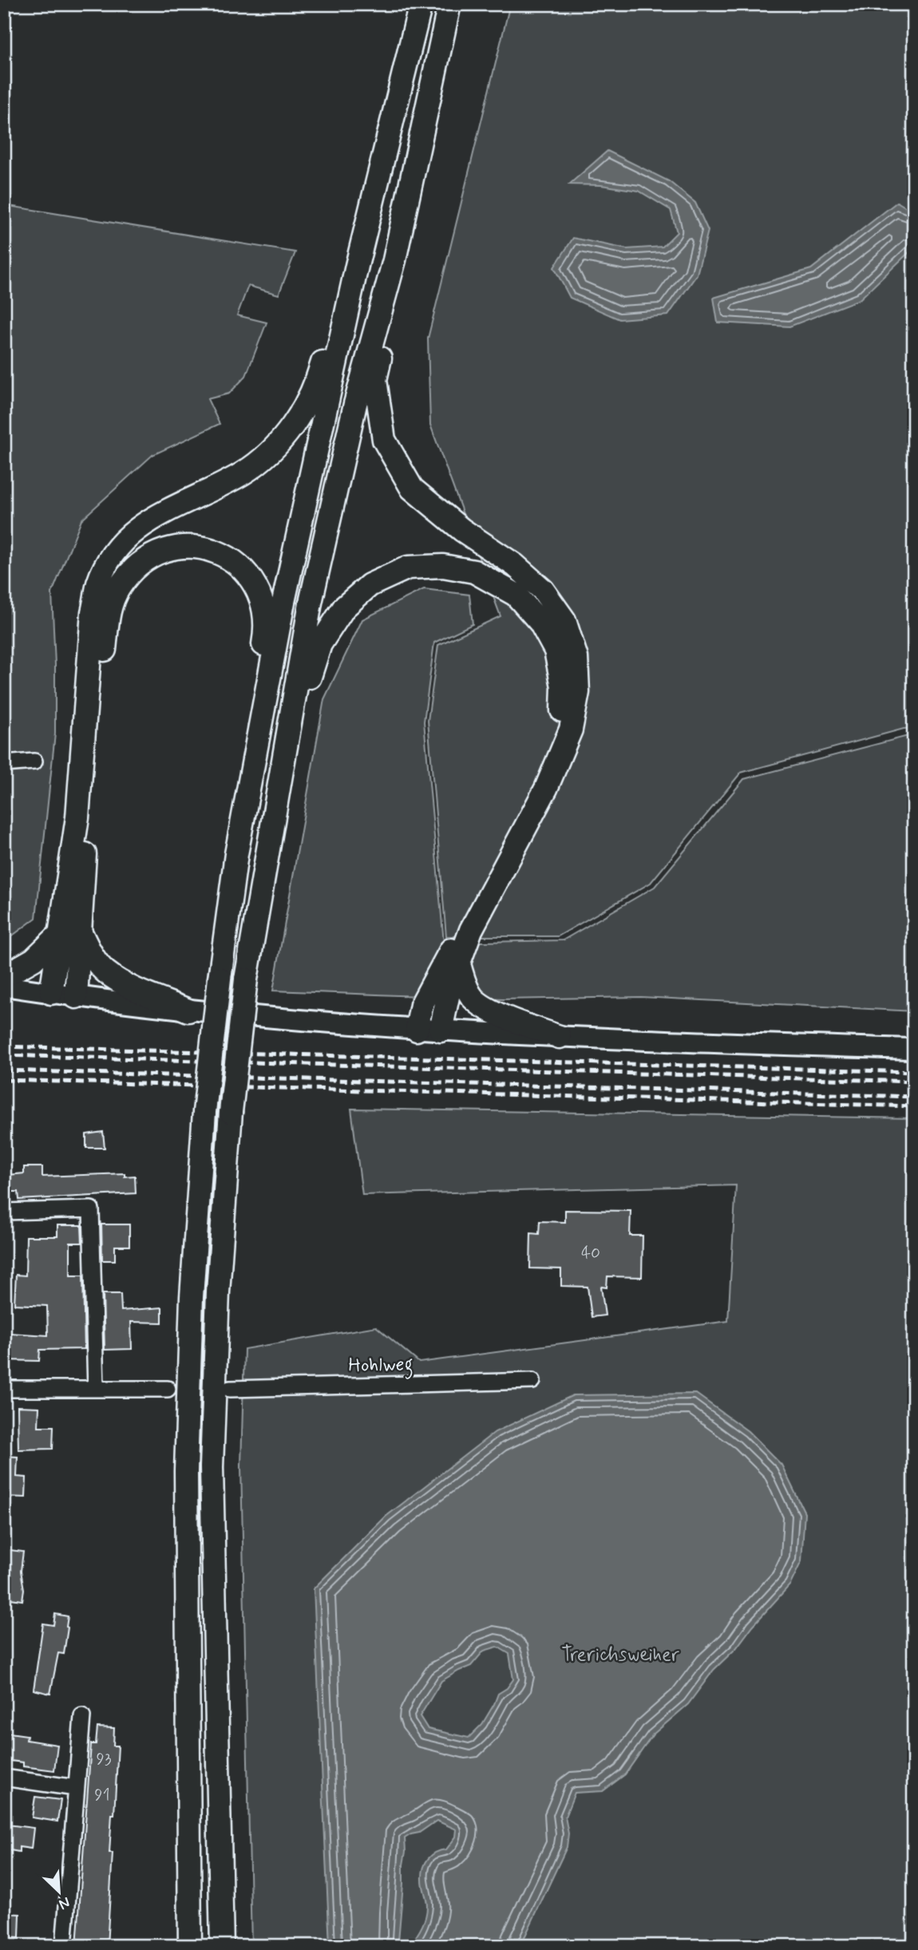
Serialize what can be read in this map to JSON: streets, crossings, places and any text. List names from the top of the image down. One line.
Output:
{"streets":{"street":["Hohlweg"]},"parks":["Trerichsweiher"],"house_numbers":["40","93","91"],"north":"bottom right"}
